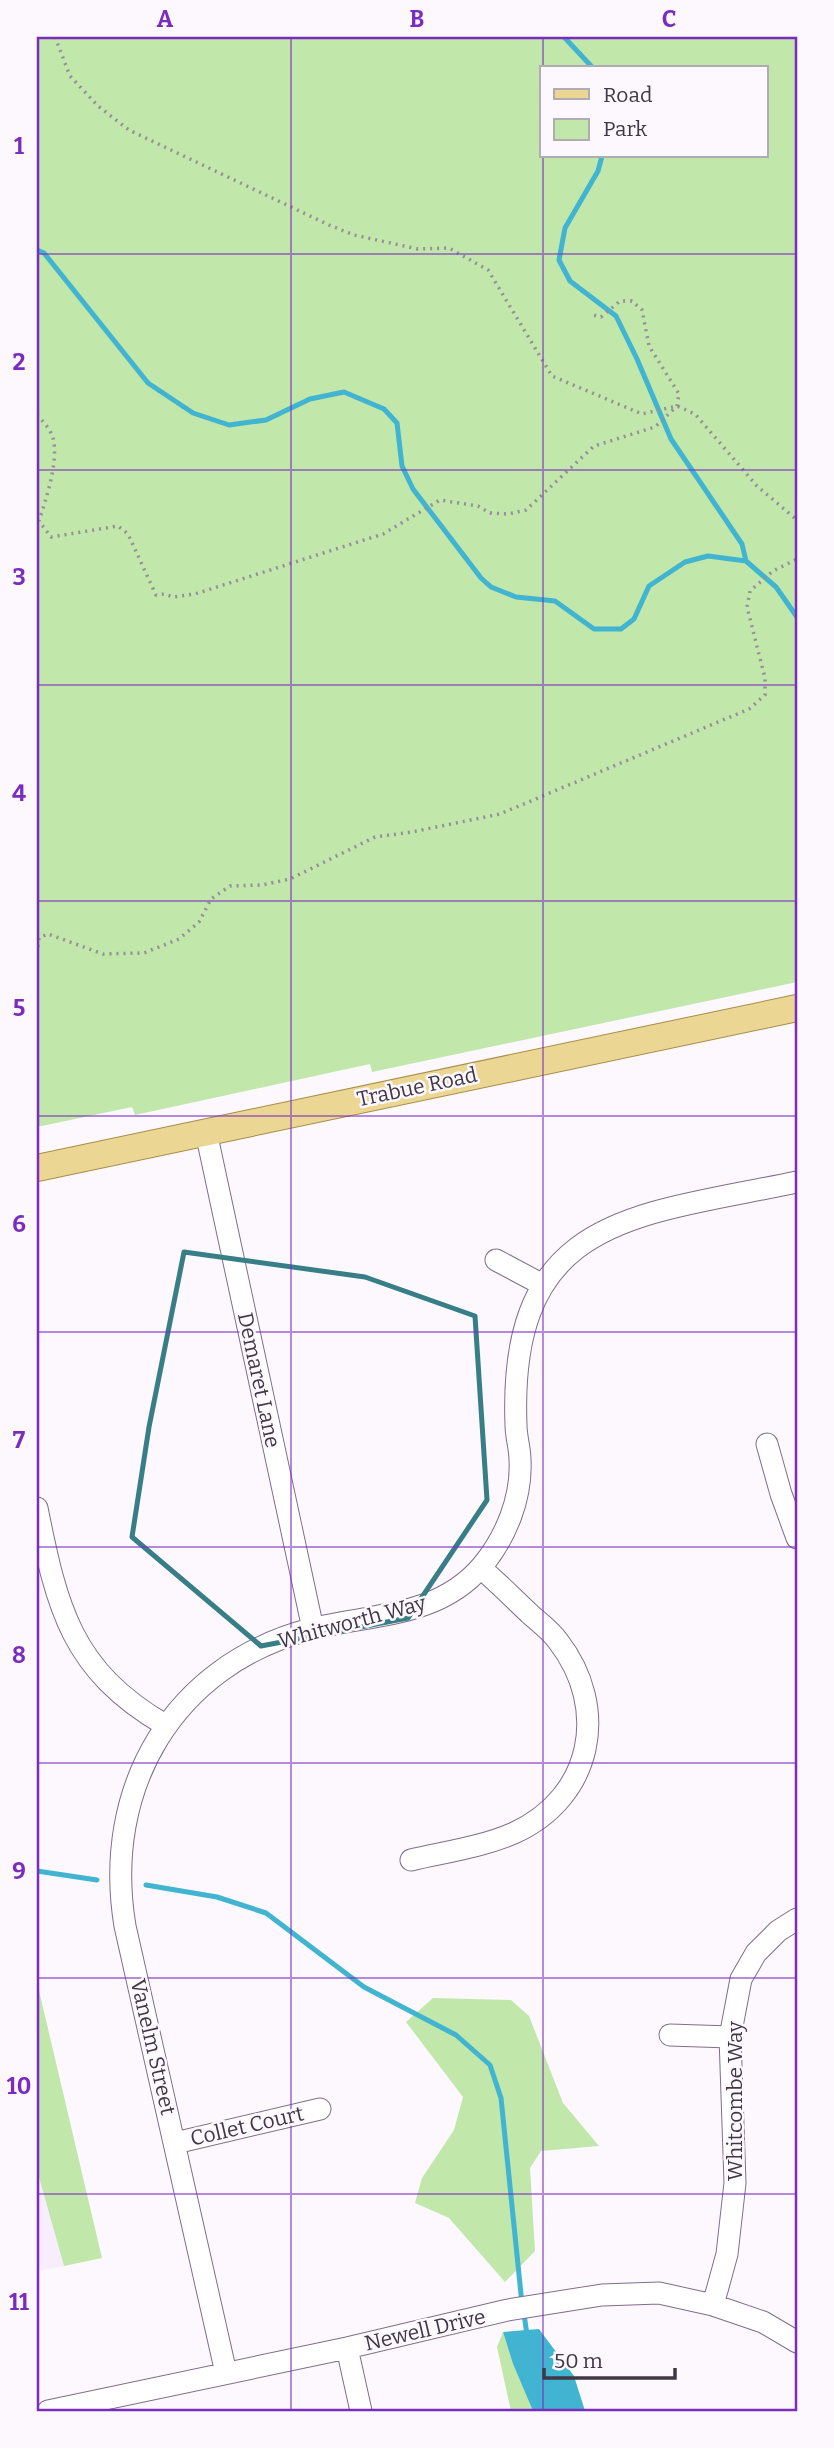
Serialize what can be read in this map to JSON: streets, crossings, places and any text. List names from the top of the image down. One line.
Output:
{"streets":{"main road":["Trabue Road"],"street":["Demaret Lane","Whitworth Way","Vanelm Street","Whitcombe Way","Collet Court","Newell Drive"]},"crossings":[["Trabue Road","Demaret Lane"],["Demaret Lane","Whitworth Way"],["Whitworth Way","Vanelm Street"],["Vanelm Street","Collet Court"],["Vanelm Street","Newell Drive"],["Whitcombe Way","Newell Drive"]],"legend":["Road","Park"],"scale_bar":"50 m","grid":{"columns":["A","B","C"],"rows":["1","2","3","4","5","6","7","8","9","10","11"]}}
